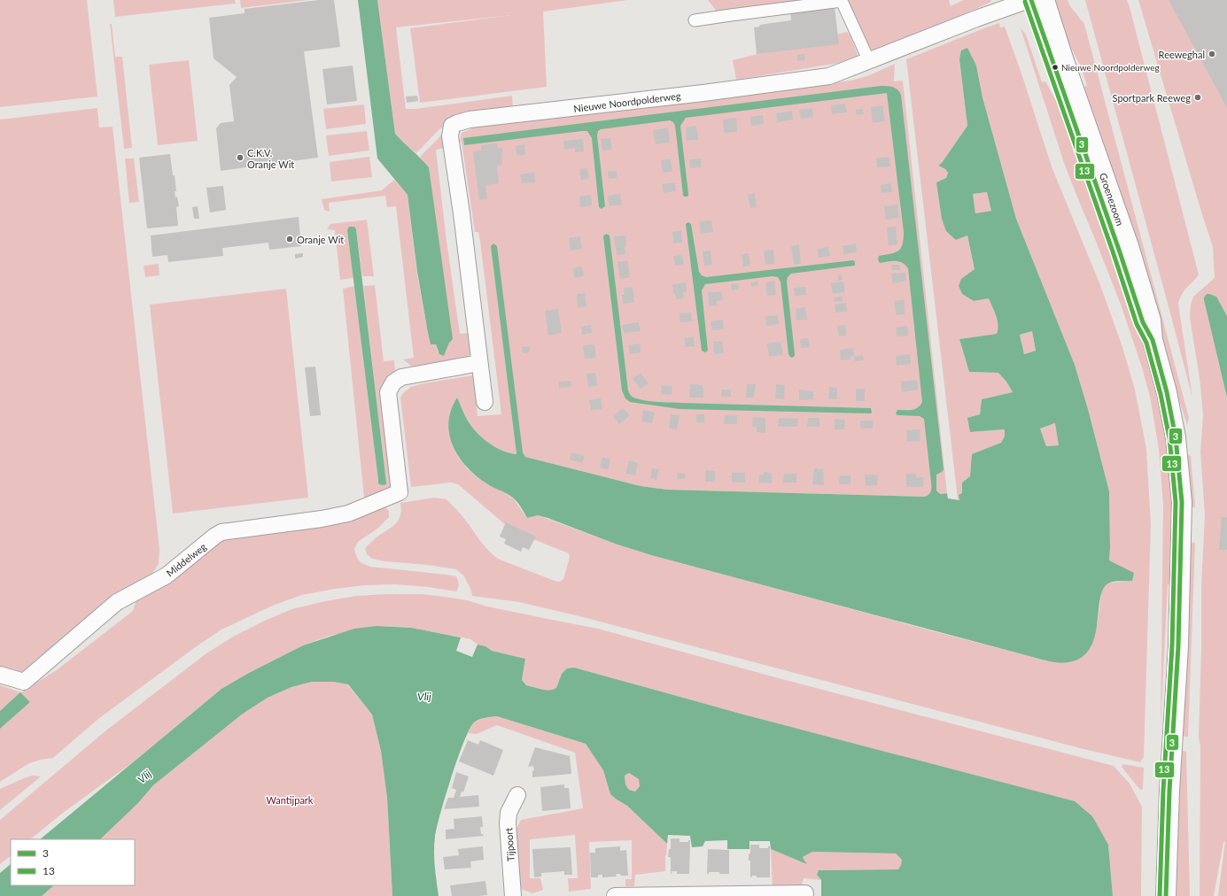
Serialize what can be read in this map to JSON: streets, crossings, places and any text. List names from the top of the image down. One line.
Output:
{"streets":{"street":["Nieuwe Noordpolderweg","Groenezoom","Middelweg","Tijpoort"]},"crossings":[["Nieuwe Noordpolderweg","Groenezoom"],["Nieuwe Noordpolderweg","Middelweg"]],"water":["Vlij"],"parks":["Wantijpark"],"places":["Reeweghal","Nieuwe Noordpolderweg","Sportpark Reeweg","C.K.V. Oranje Wit","Oranje Wit"],"lines":["transit line 3","transit line 13"],"legend":["3","13"]}
